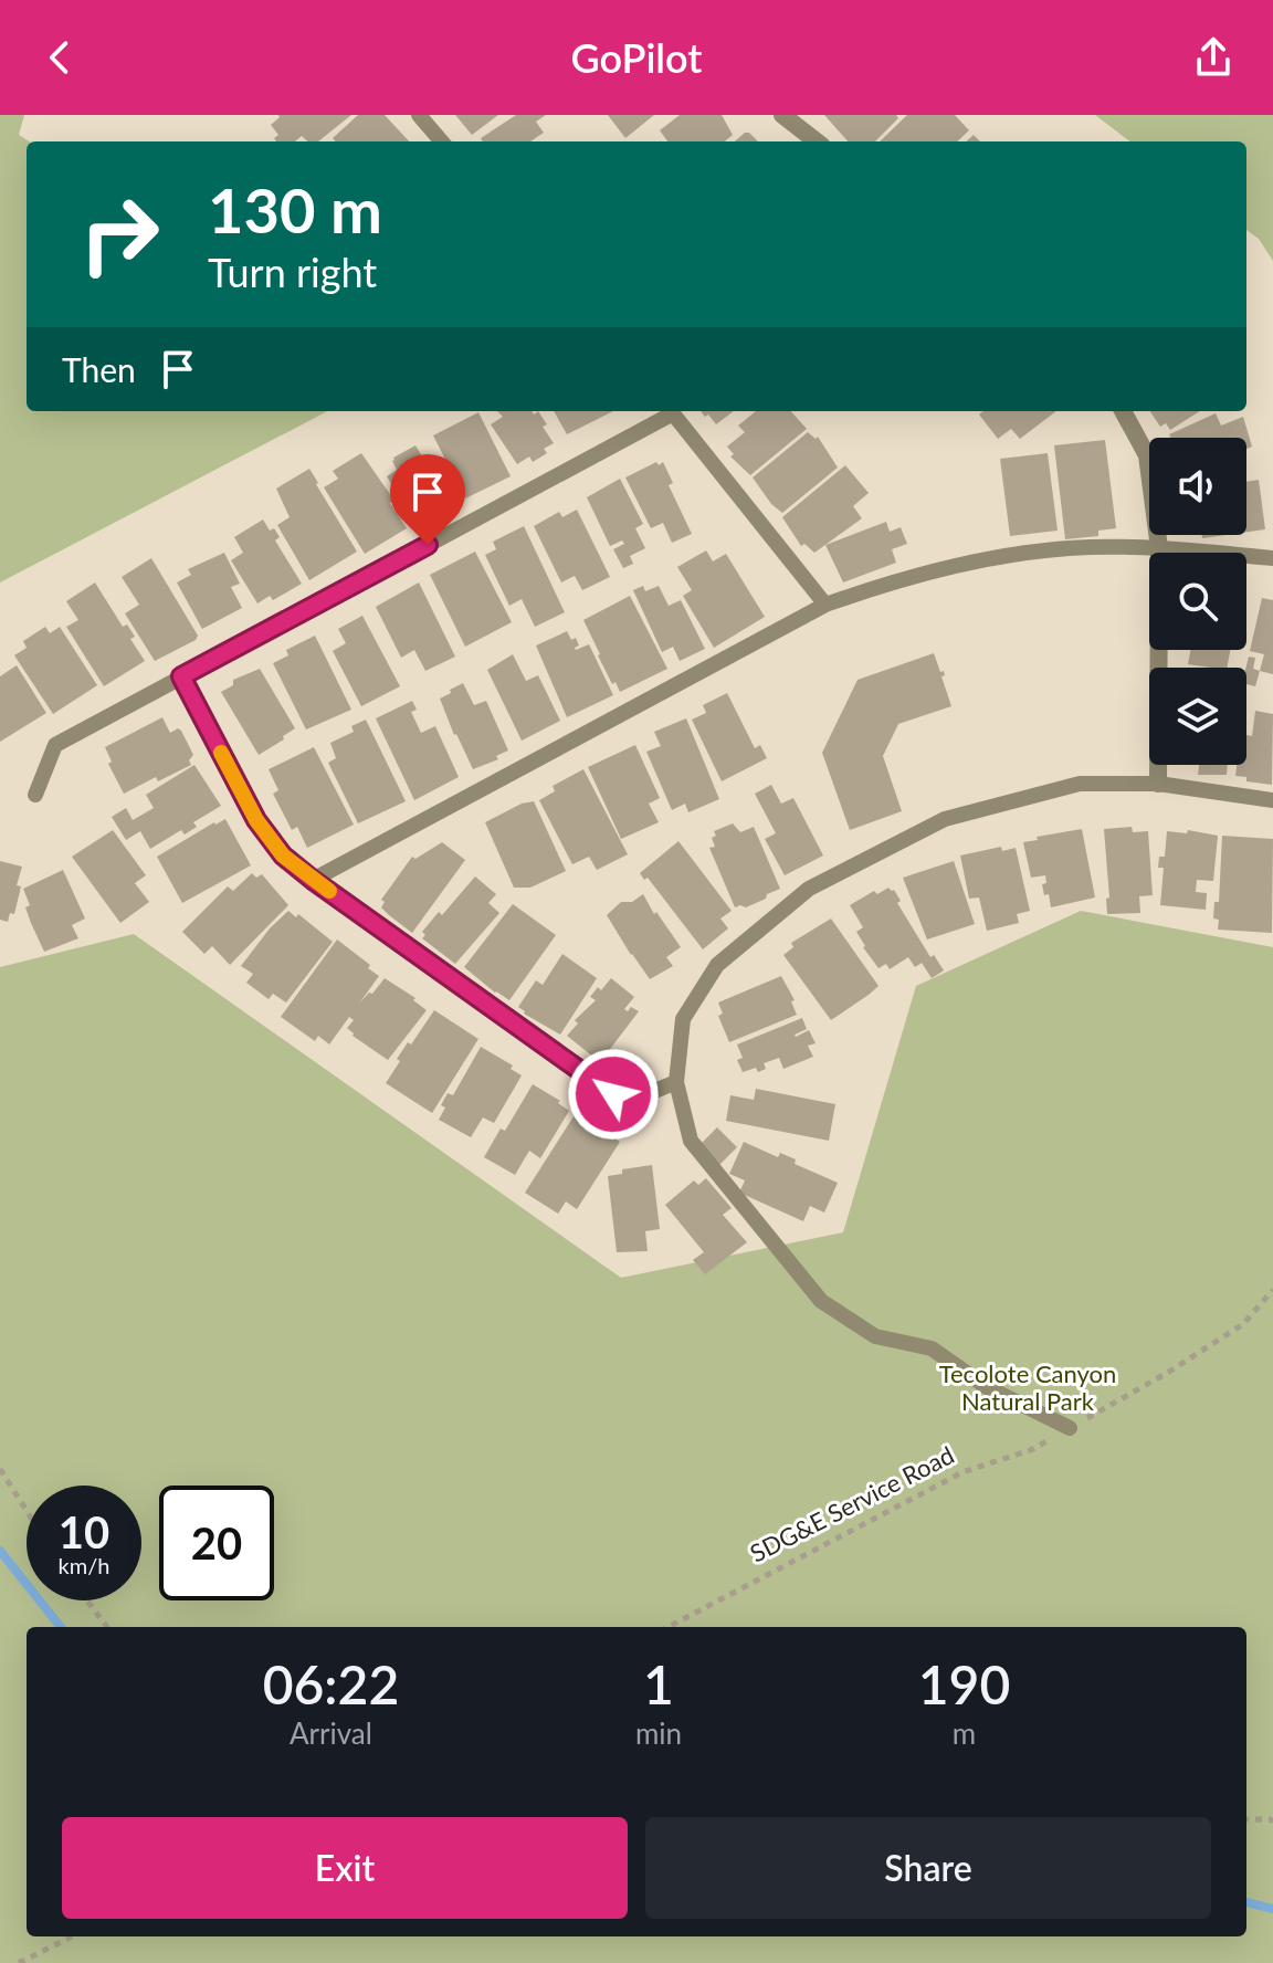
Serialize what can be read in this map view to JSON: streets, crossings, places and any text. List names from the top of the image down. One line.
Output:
{"streets":{"path":["SDG&E Service Road"]},"parks":["Tecolote Canyon Natural Park"],"page":{"header":"GoPilot","turn":["130 m","Turn right"],"then":"Then","speed":"10 km/h","limit":"20","eta":["06:22","Arrival","1","min","190","m"],"buttons":["Exit","Share"]}}
